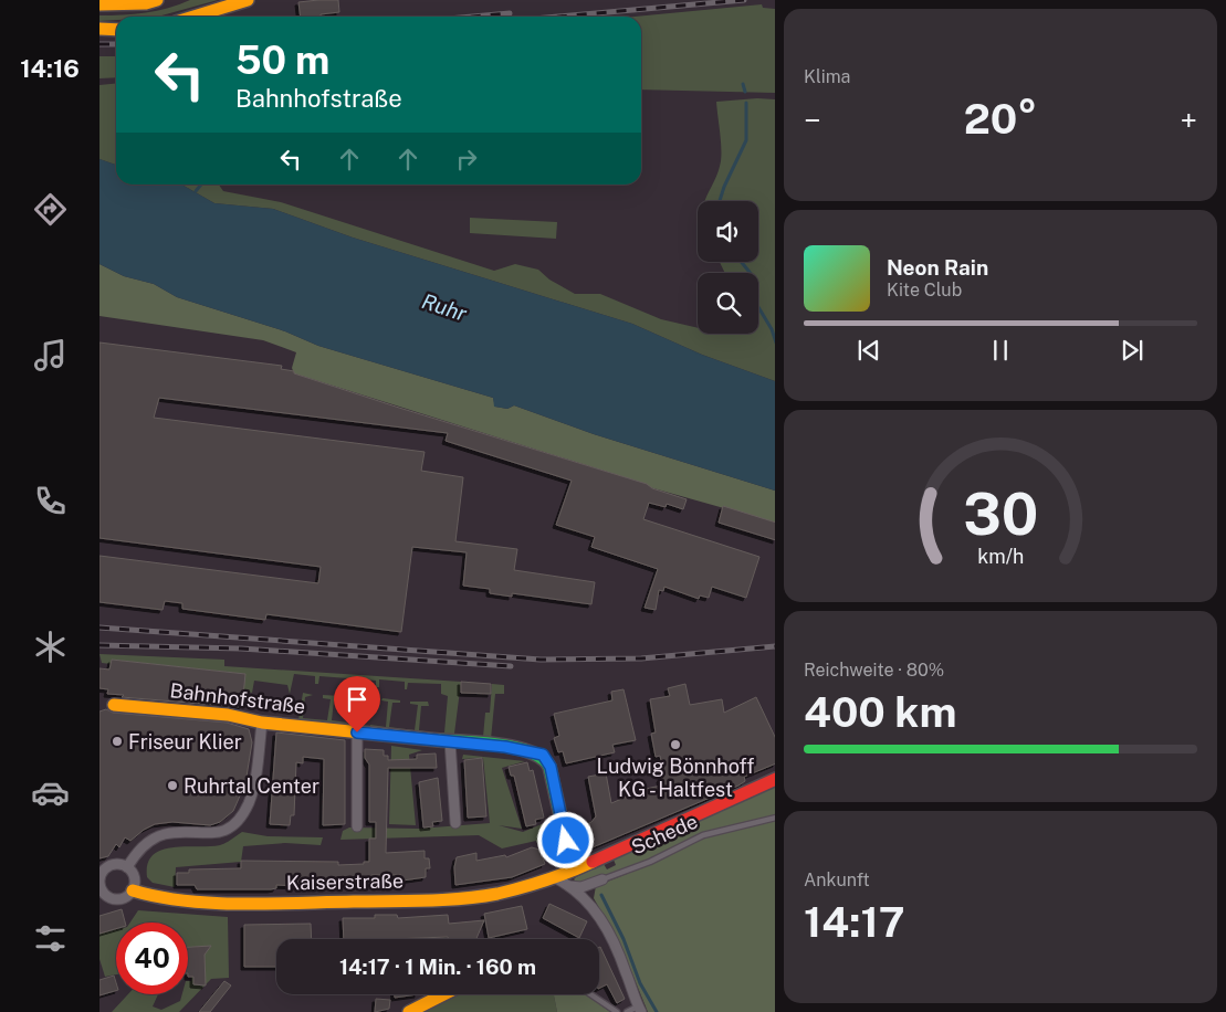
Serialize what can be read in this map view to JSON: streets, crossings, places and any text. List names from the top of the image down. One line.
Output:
{"streets":{"street":["Bahnhofstraße","Schede","Kaiserstraße"]},"crossings":[["Bahnhofstraße","Kaiserstraße"]],"water":["Ruhr"],"places":["Friseur Klier","Ludwig Bönnhoff KG - Haltfest","Ruhrtal Center"],"page":{"tabs":"14:16","tile":["Klima",["Reichweite · 80%","400 km"],["Ankunft","14:17"]],"turn":["50 m","Bahnhofstraße"],"heat":["−","20°","+"],"song":["Neon Rain","Kite Club"],"limit":"40","trip":"14:17 · 1 Min. · 160 m","gauge":["30","km/h"]}}
